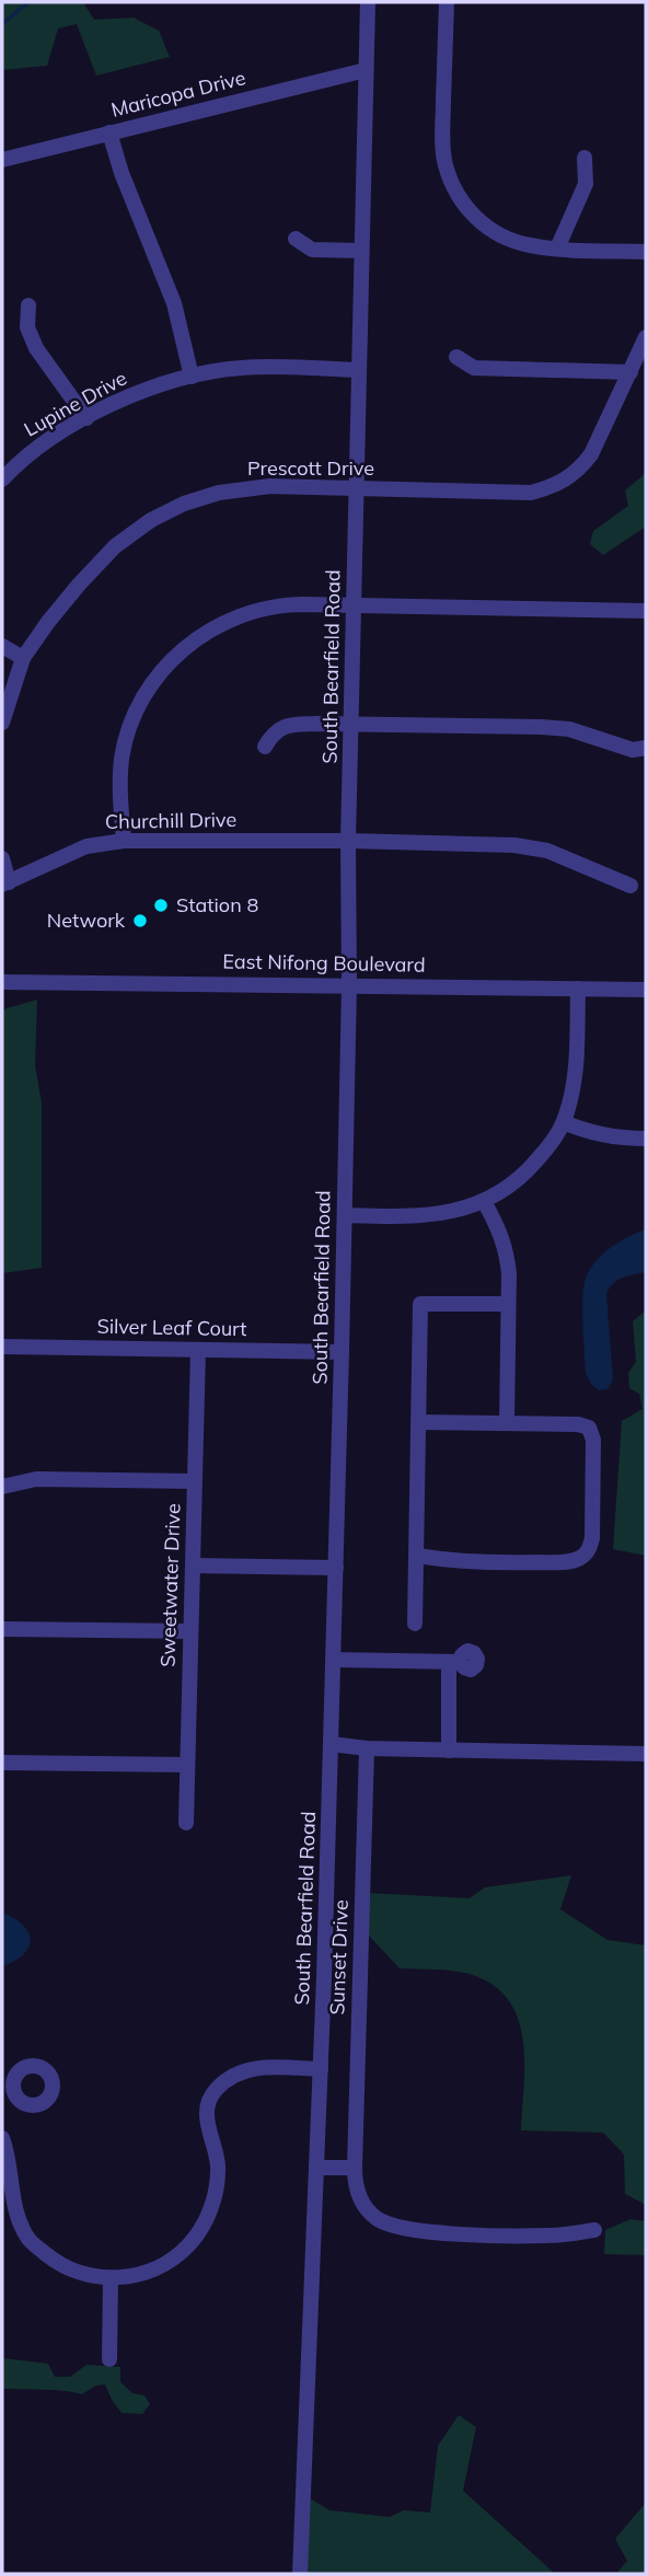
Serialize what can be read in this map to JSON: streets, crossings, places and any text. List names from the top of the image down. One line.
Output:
{"streets":{"street":["Maricopa Drive","Lupine Drive","Prescott Drive","South Bearfield Road","Churchill Drive","East Nifong Boulevard","Silver Leaf Court","Sweetwater Drive","Sunset Drive"]},"crossings":[["Maricopa Drive","South Bearfield Road"],["Lupine Drive","South Bearfield Road"],["Prescott Drive","South Bearfield Road"],["South Bearfield Road","Churchill Drive"],["South Bearfield Road","East Nifong Boulevard"],["South Bearfield Road","Silver Leaf Court"],["Silver Leaf Court","Sweetwater Drive"]],"places":["Station 8","Network"]}
